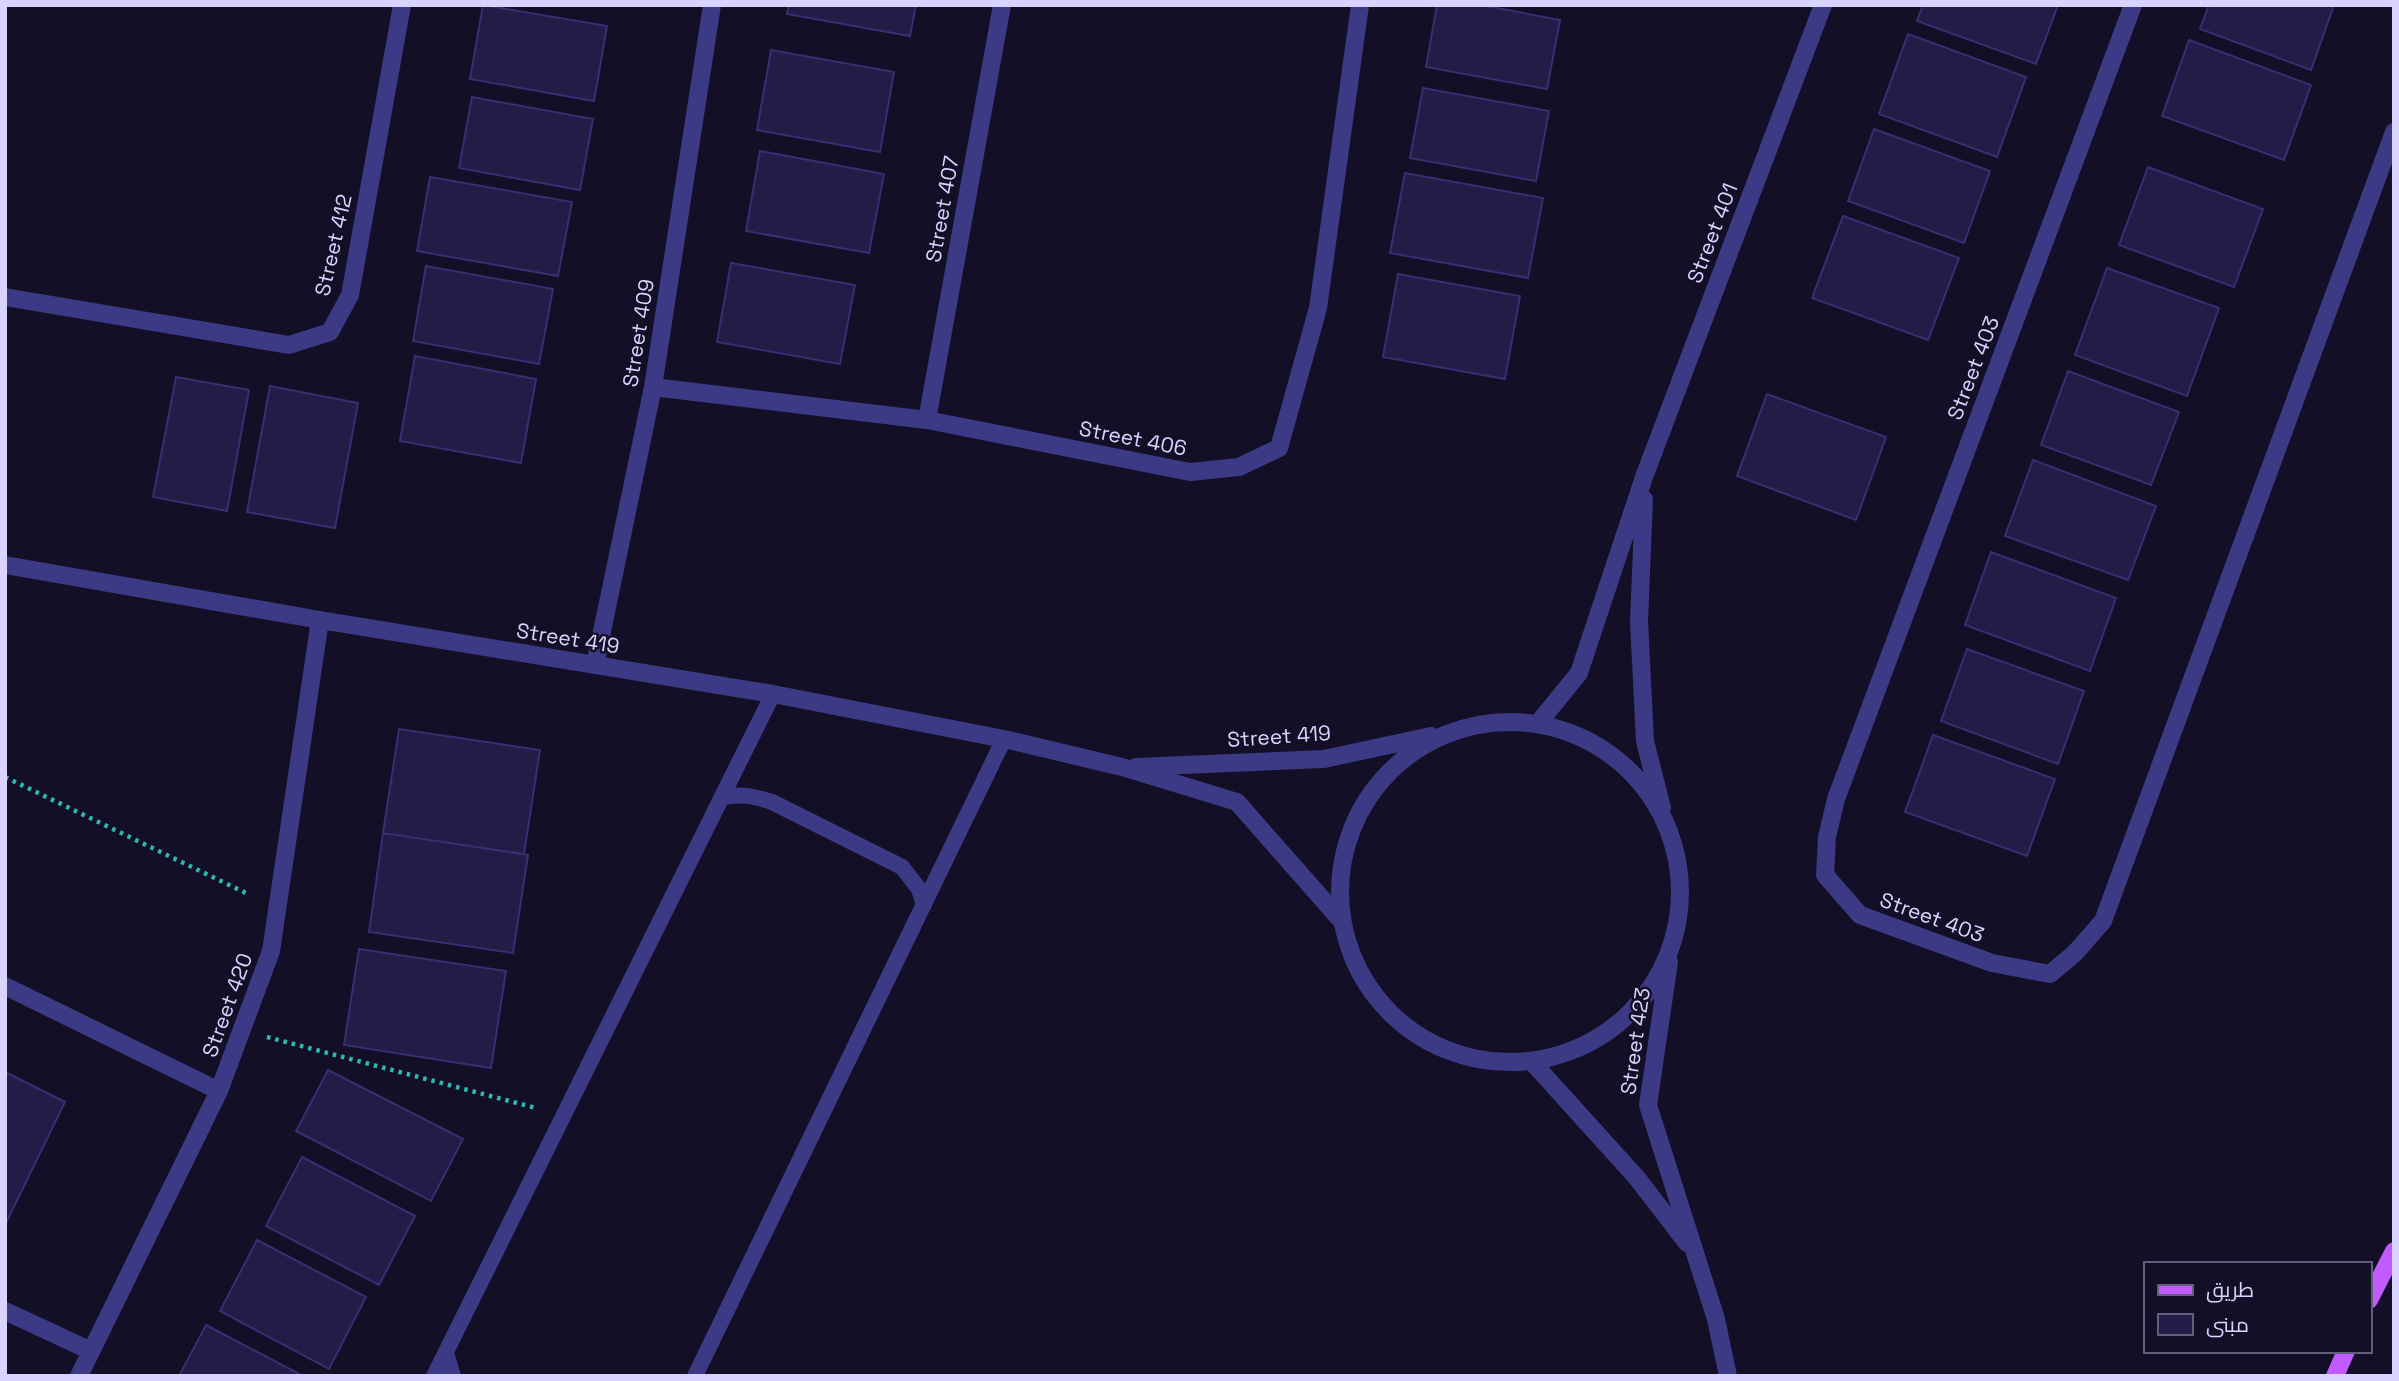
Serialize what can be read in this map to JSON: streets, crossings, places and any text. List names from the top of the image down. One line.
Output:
{"streets":{"street":["Street 407","Street 401","Street 412","Street 409","Street 403","Street 406","Street 419","Street 420","Street 423"]},"crossings":[["Street 407","Street 406"],["Street 401","Street 419"],["Street 401","Street 423"],["Street 409","Street 406"],["Street 409","Street 419"],["Street 419","Street 420"]],"legend":["طريق","مبنى"]}
